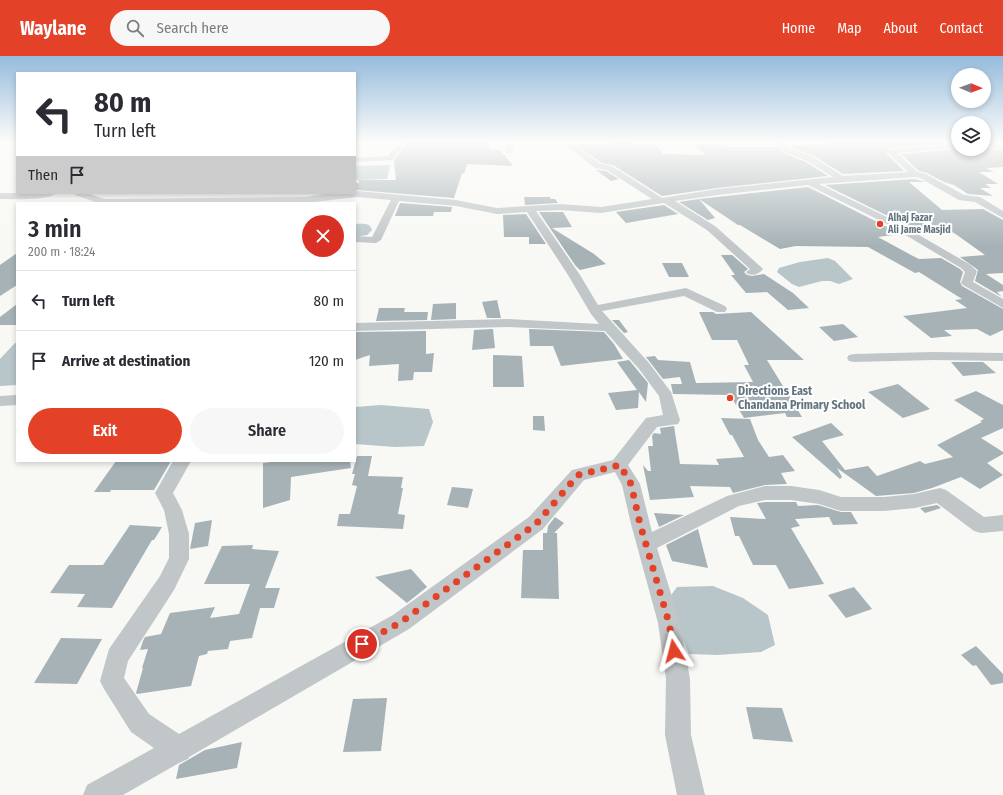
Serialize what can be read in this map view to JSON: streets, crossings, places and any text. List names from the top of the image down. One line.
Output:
{"places":["Alhaj Fazar Ali Jame Masjid","Directions East Chandana Primary School"],"north":"right","page":{"header":"Waylane","search":"Search here","nav":["Home","Map","About","Contact"],"turn":["80 m","Turn left"],"then":"Then","heading":["3 min","200 m · 18:24"],"list":[{"name":"Turn left","value":"80 m"},{"name":"Arrive at destination","value":"120 m"}],"buttons":["Exit","Share"]}}
